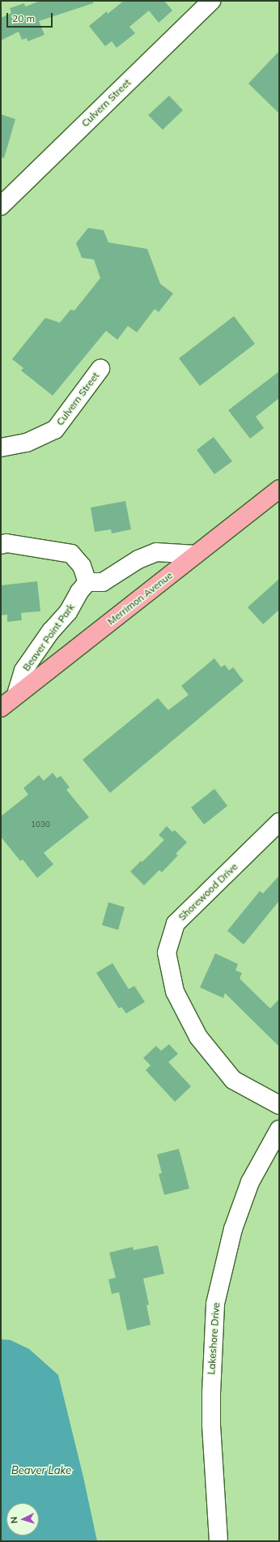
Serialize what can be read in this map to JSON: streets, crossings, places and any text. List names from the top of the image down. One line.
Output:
{"streets":{"main road":["Merrimon Avenue"],"street":["Culvern Street","Beaver Point Park","Shorewood Drive","Lakeshore Drive"]},"crossings":[["Merrimon Avenue","Beaver Point Park"]],"water":["Beaver Lake"],"house_numbers":["1030"],"scale_bar":"20 m","north":"left"}
